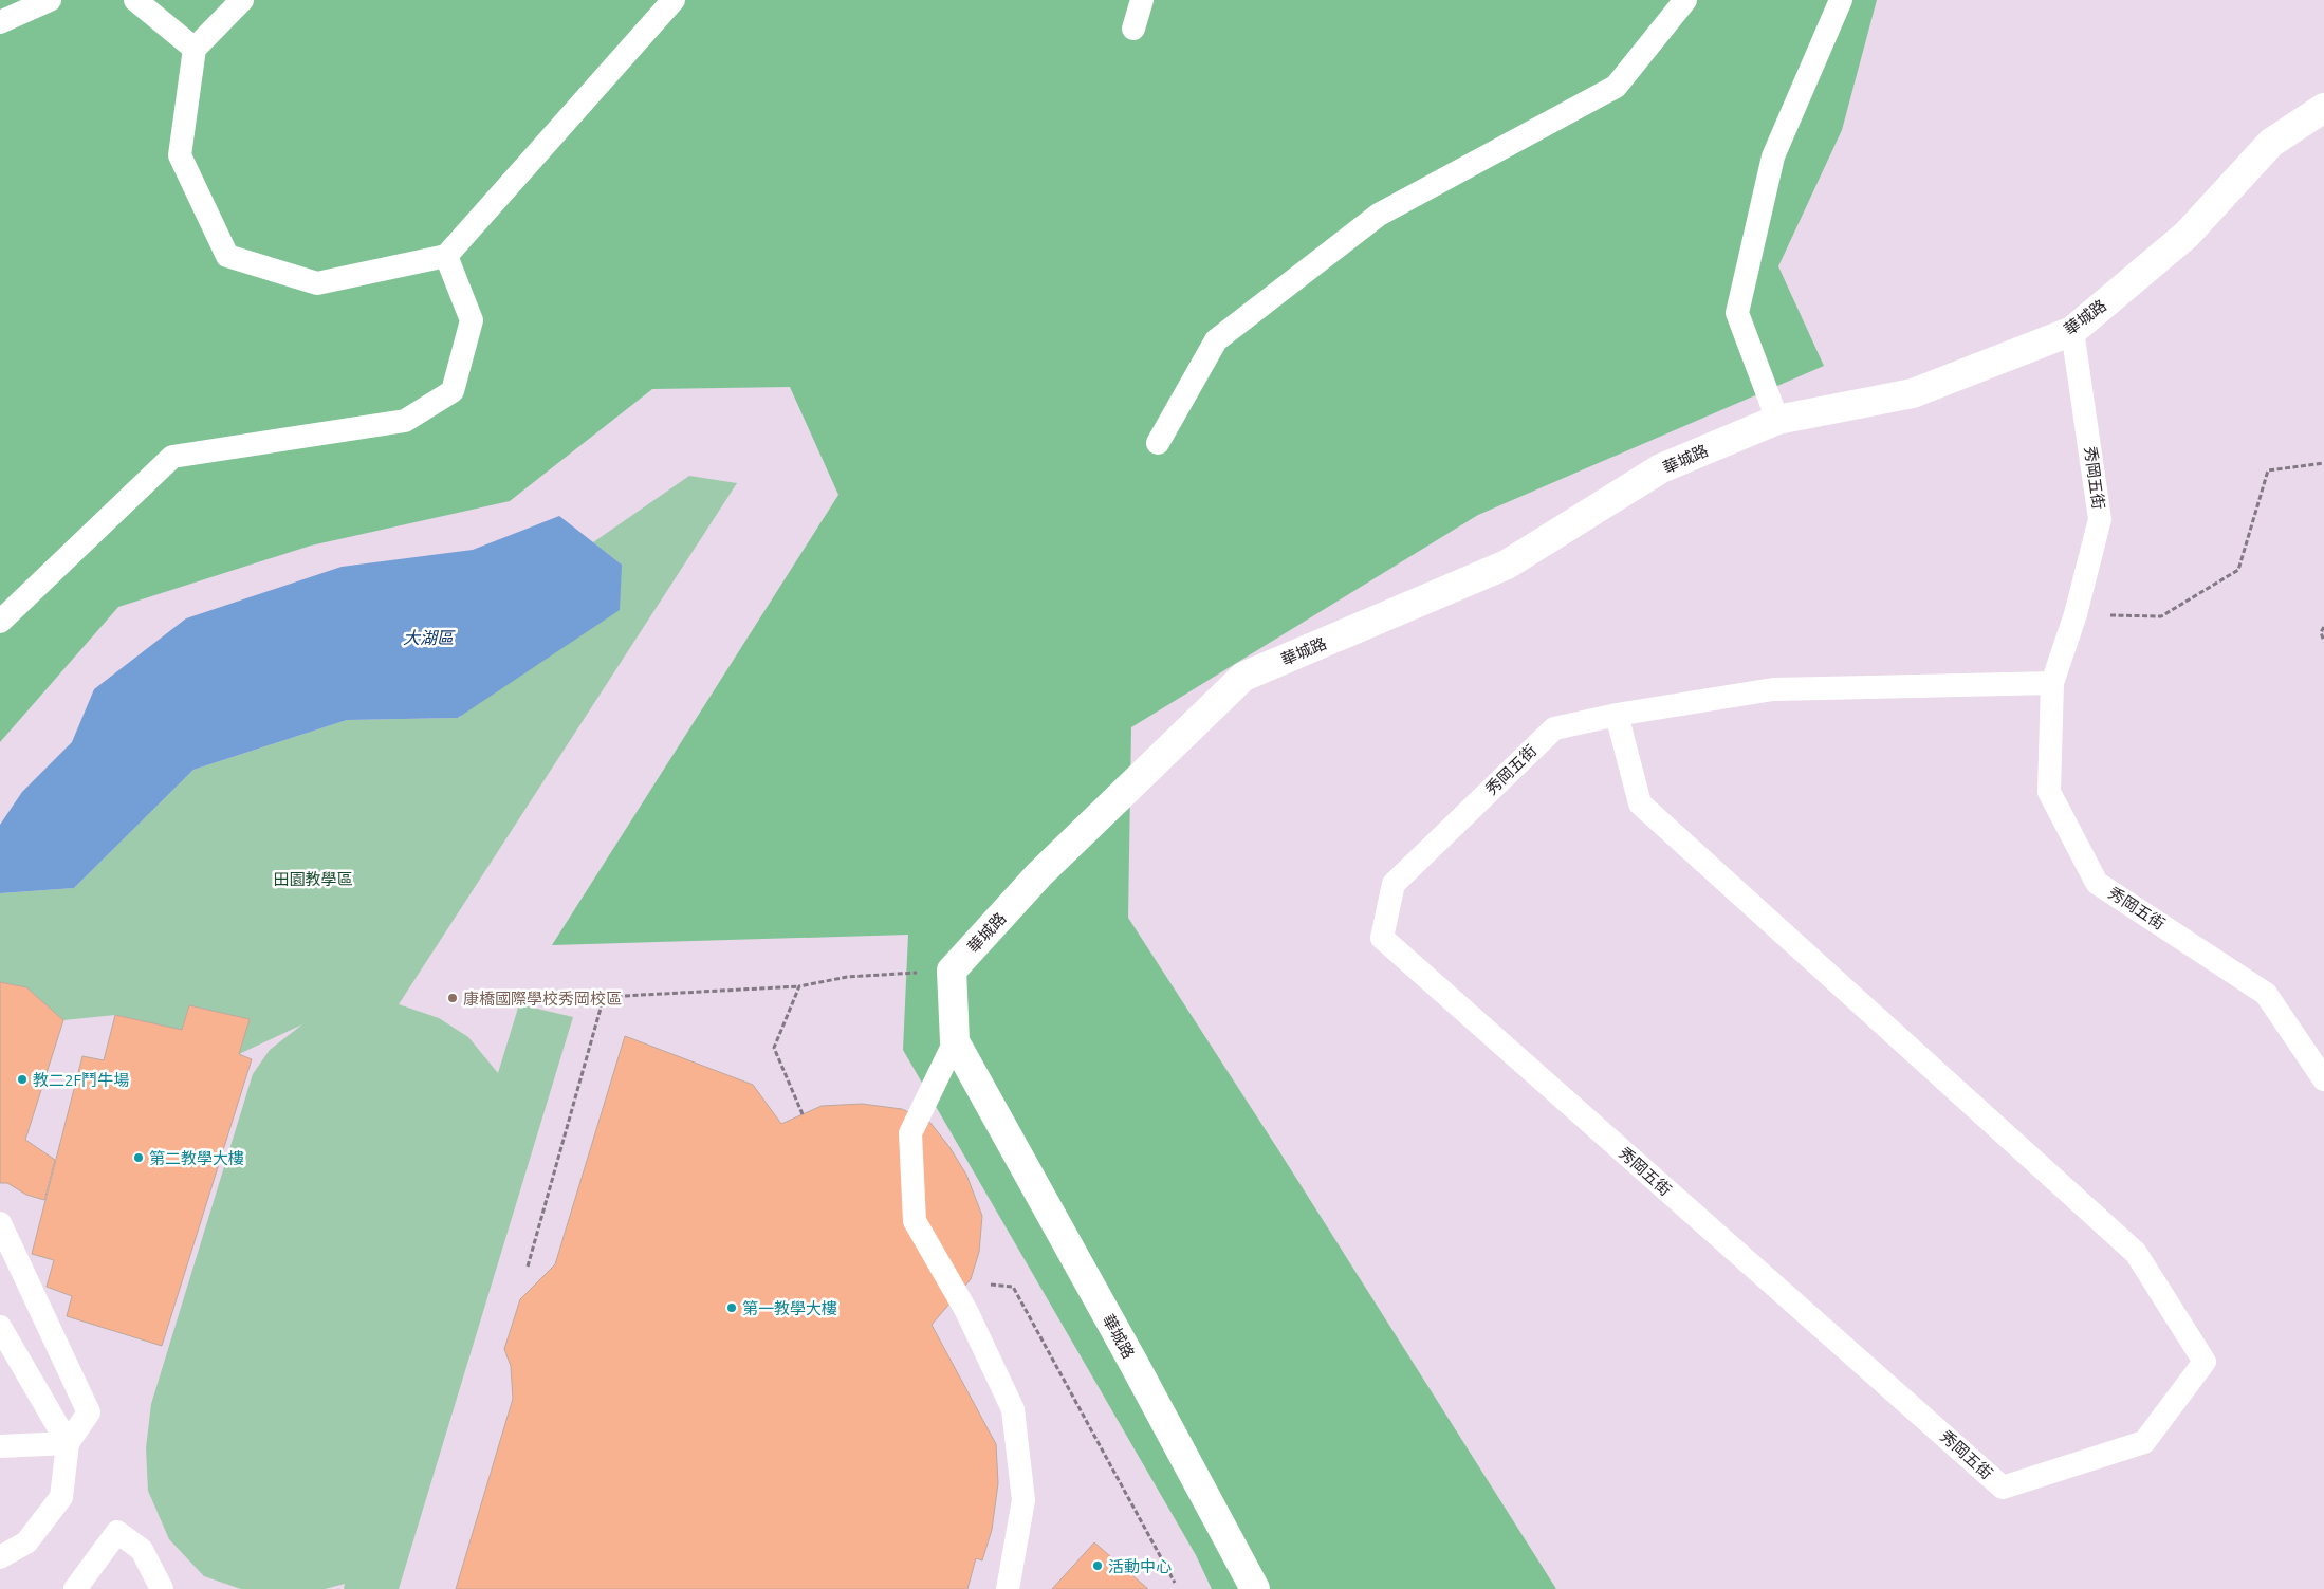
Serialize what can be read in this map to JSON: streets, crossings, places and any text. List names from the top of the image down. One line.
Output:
{"streets":{"street":["華城路"],"lane":["秀岡五街"]},"crossings":[["華城路","秀岡五街"]],"water":["大湖區"],"parks":["田園教學區"],"places":["康橋國際學校秀岡校區","教二2F鬥牛場","第二教學大樓","第一教學大樓","活動中心"]}
